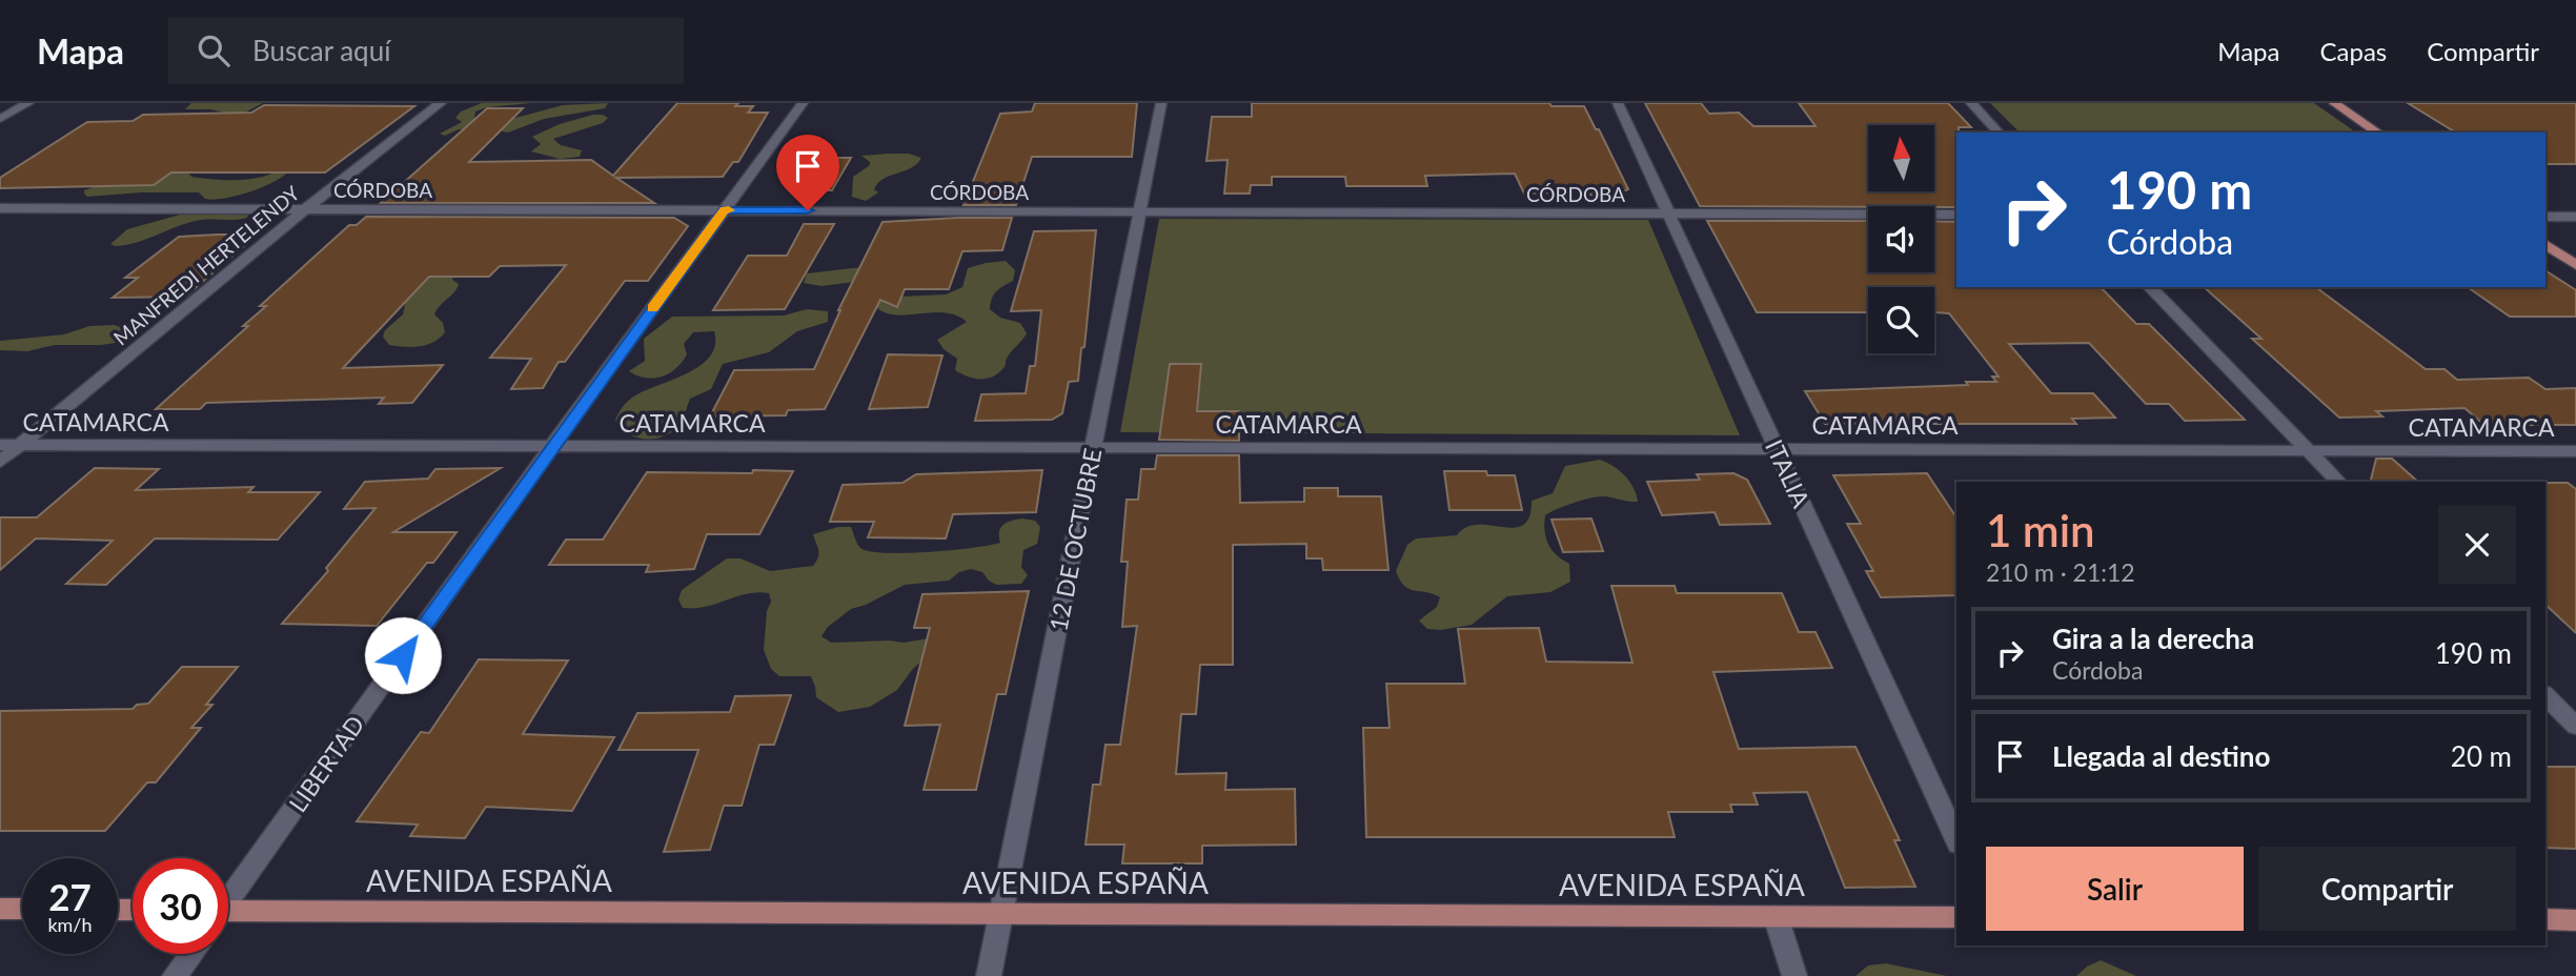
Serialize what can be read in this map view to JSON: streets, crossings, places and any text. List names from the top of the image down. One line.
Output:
{"streets":{"main road":["AVENIDA ESPAÑA"],"street":["CÓRDOBA","MANFREDI HERTELENDY","CATAMARCA","ITALIA","12 DE OCTUBRE","LIBERTAD"]},"crossings":[["CÓRDOBA","MANFREDI HERTELENDY"],["CÓRDOBA","ITALIA"],["CÓRDOBA","12 DE OCTUBRE"],["CÓRDOBA","LIBERTAD"],["MANFREDI HERTELENDY","CATAMARCA"],["CATAMARCA","ITALIA"],["CATAMARCA","12 DE OCTUBRE"],["CATAMARCA","LIBERTAD"],["12 DE OCTUBRE","AVENIDA ESPAÑA"]],"north":"top","page":{"header":"Mapa","search":"Buscar aquí","nav":["Mapa","Capas","Compartir"],"turn":["190 m","Córdoba"],"heading":["1 min","210 m · 21:12"],"list":[{"name":"Gira a la derecha","note":"Córdoba","value":"190 m"},{"name":"Llegada al destino","value":"20 m"}],"buttons":["Salir","Compartir"],"speed":"27 km/h","limit":"30"}}
